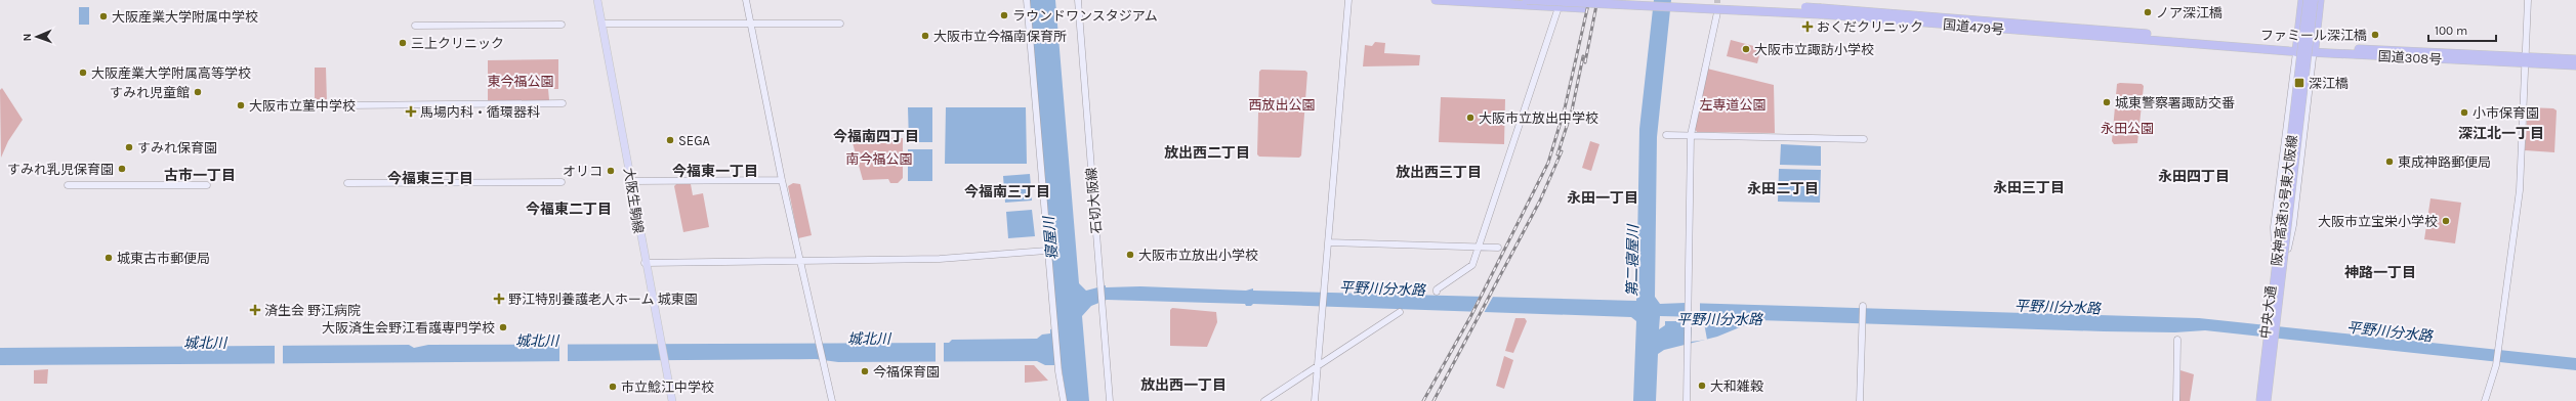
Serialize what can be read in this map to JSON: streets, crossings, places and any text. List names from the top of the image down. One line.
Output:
{"streets":{"highway":["国道479号","国道308号","阪神高速13号東大阪線"],"main road":["大阪生駒線","中央大通"],"street":["石切大阪線"]},"crossings":[["国道479号","国道308号"]],"districts":["深江北一丁目","今福南四丁目","放出西二丁目","今福東一丁目","放出西三丁目","古市一丁目","永田四丁目","今福東三丁目","永田三丁目","永田二丁目","今福南三丁目","永田一丁目","今福東二丁目","神路一丁目","放出西一丁目"],"water":["寝屋川","第二寝屋川","平野川分水路","城北川"],"parks":["東今福公園","西放出公園","左専道公園","永田公園","南今福公園"],"places":{"other":["ノア深江橋","ラウンドワンスタジアム","大阪産業大学附属中学校","ファミール深江橋","大阪市立今福南保育所","三上クリニック","大阪市立諏訪小学校","大阪産業大学附属高等学校","すみれ児童館","城東警察署諏訪交番","大阪市立菫中学校","小市保育園","大阪市立放出中学校","SEGA","すみれ保育園","東成神路郵便局","すみれ乳児保育園","オリコ","大阪市立宝栄小学校","大阪市立放出小学校","城東古市郵便局","大阪済生会野江看護専門学校","今福保育園","大和雑穀","市立鯰江中学校"],"health":["おくだクリニック","馬場内科・循環器科","野江特別養護老人ホーム 城東園","済生会 野江病院"],"transit":["深江橋"]},"scale_bar":"100 m","north":"left"}
